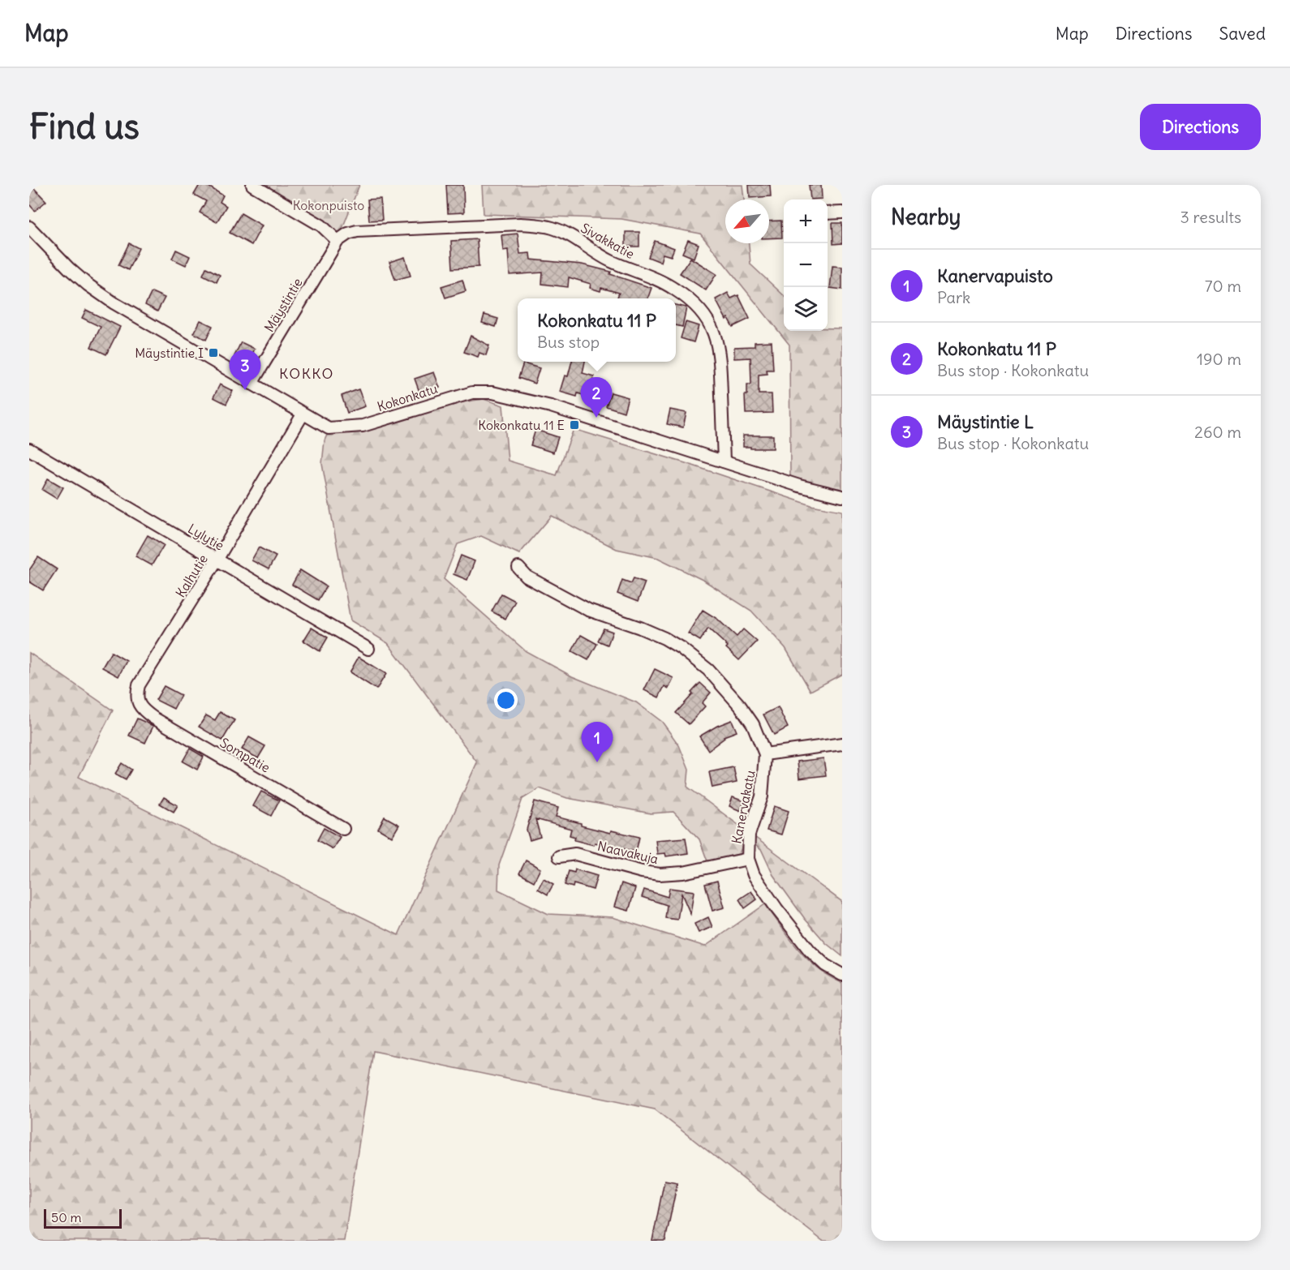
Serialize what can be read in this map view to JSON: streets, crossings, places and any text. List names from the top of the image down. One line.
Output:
{"streets":{"street":["Sivakkatie","Mäystintie","Kokonkatu","Lylytie","Kalhutie","Sompatie","Kanervakatu","Naavakuja"]},"crossings":[["Sivakkatie","Mäystintie"],["Sivakkatie","Kokonkatu"],["Mäystintie","Kokonkatu"],["Kokonkatu","Kalhutie"],["Lylytie","Kalhutie"],["Kalhutie","Sompatie"],["Kanervakatu","Naavakuja"]],"districts":["KOKKO"],"parks":["Kokonpuisto"],"places":{"transit":["Mäystintie I","Kokonkatu 11 E"]},"scale_bar":"50 m","north":"bottom left","page":{"header":"Map","nav":["Map","Directions","Saved"],"buttons":"Directions","title":"Find us","heading":["Nearby","3 results"],"map_buttons":["+","−"],"list":[{"mark":"1","name":"Kanervapuisto","note":"Park","value":"70 m"},{"mark":"2","name":"Kokonkatu 11 P","note":"Bus stop · Kokonkatu","value":"190 m"},{"mark":"3","name":"Mäystintie L","note":"Bus stop · Kokonkatu","value":"260 m"}],"popup":["Kokonkatu 11 P","Bus stop"],"pins":["3","2","1"],"scale":"50 m"}}
